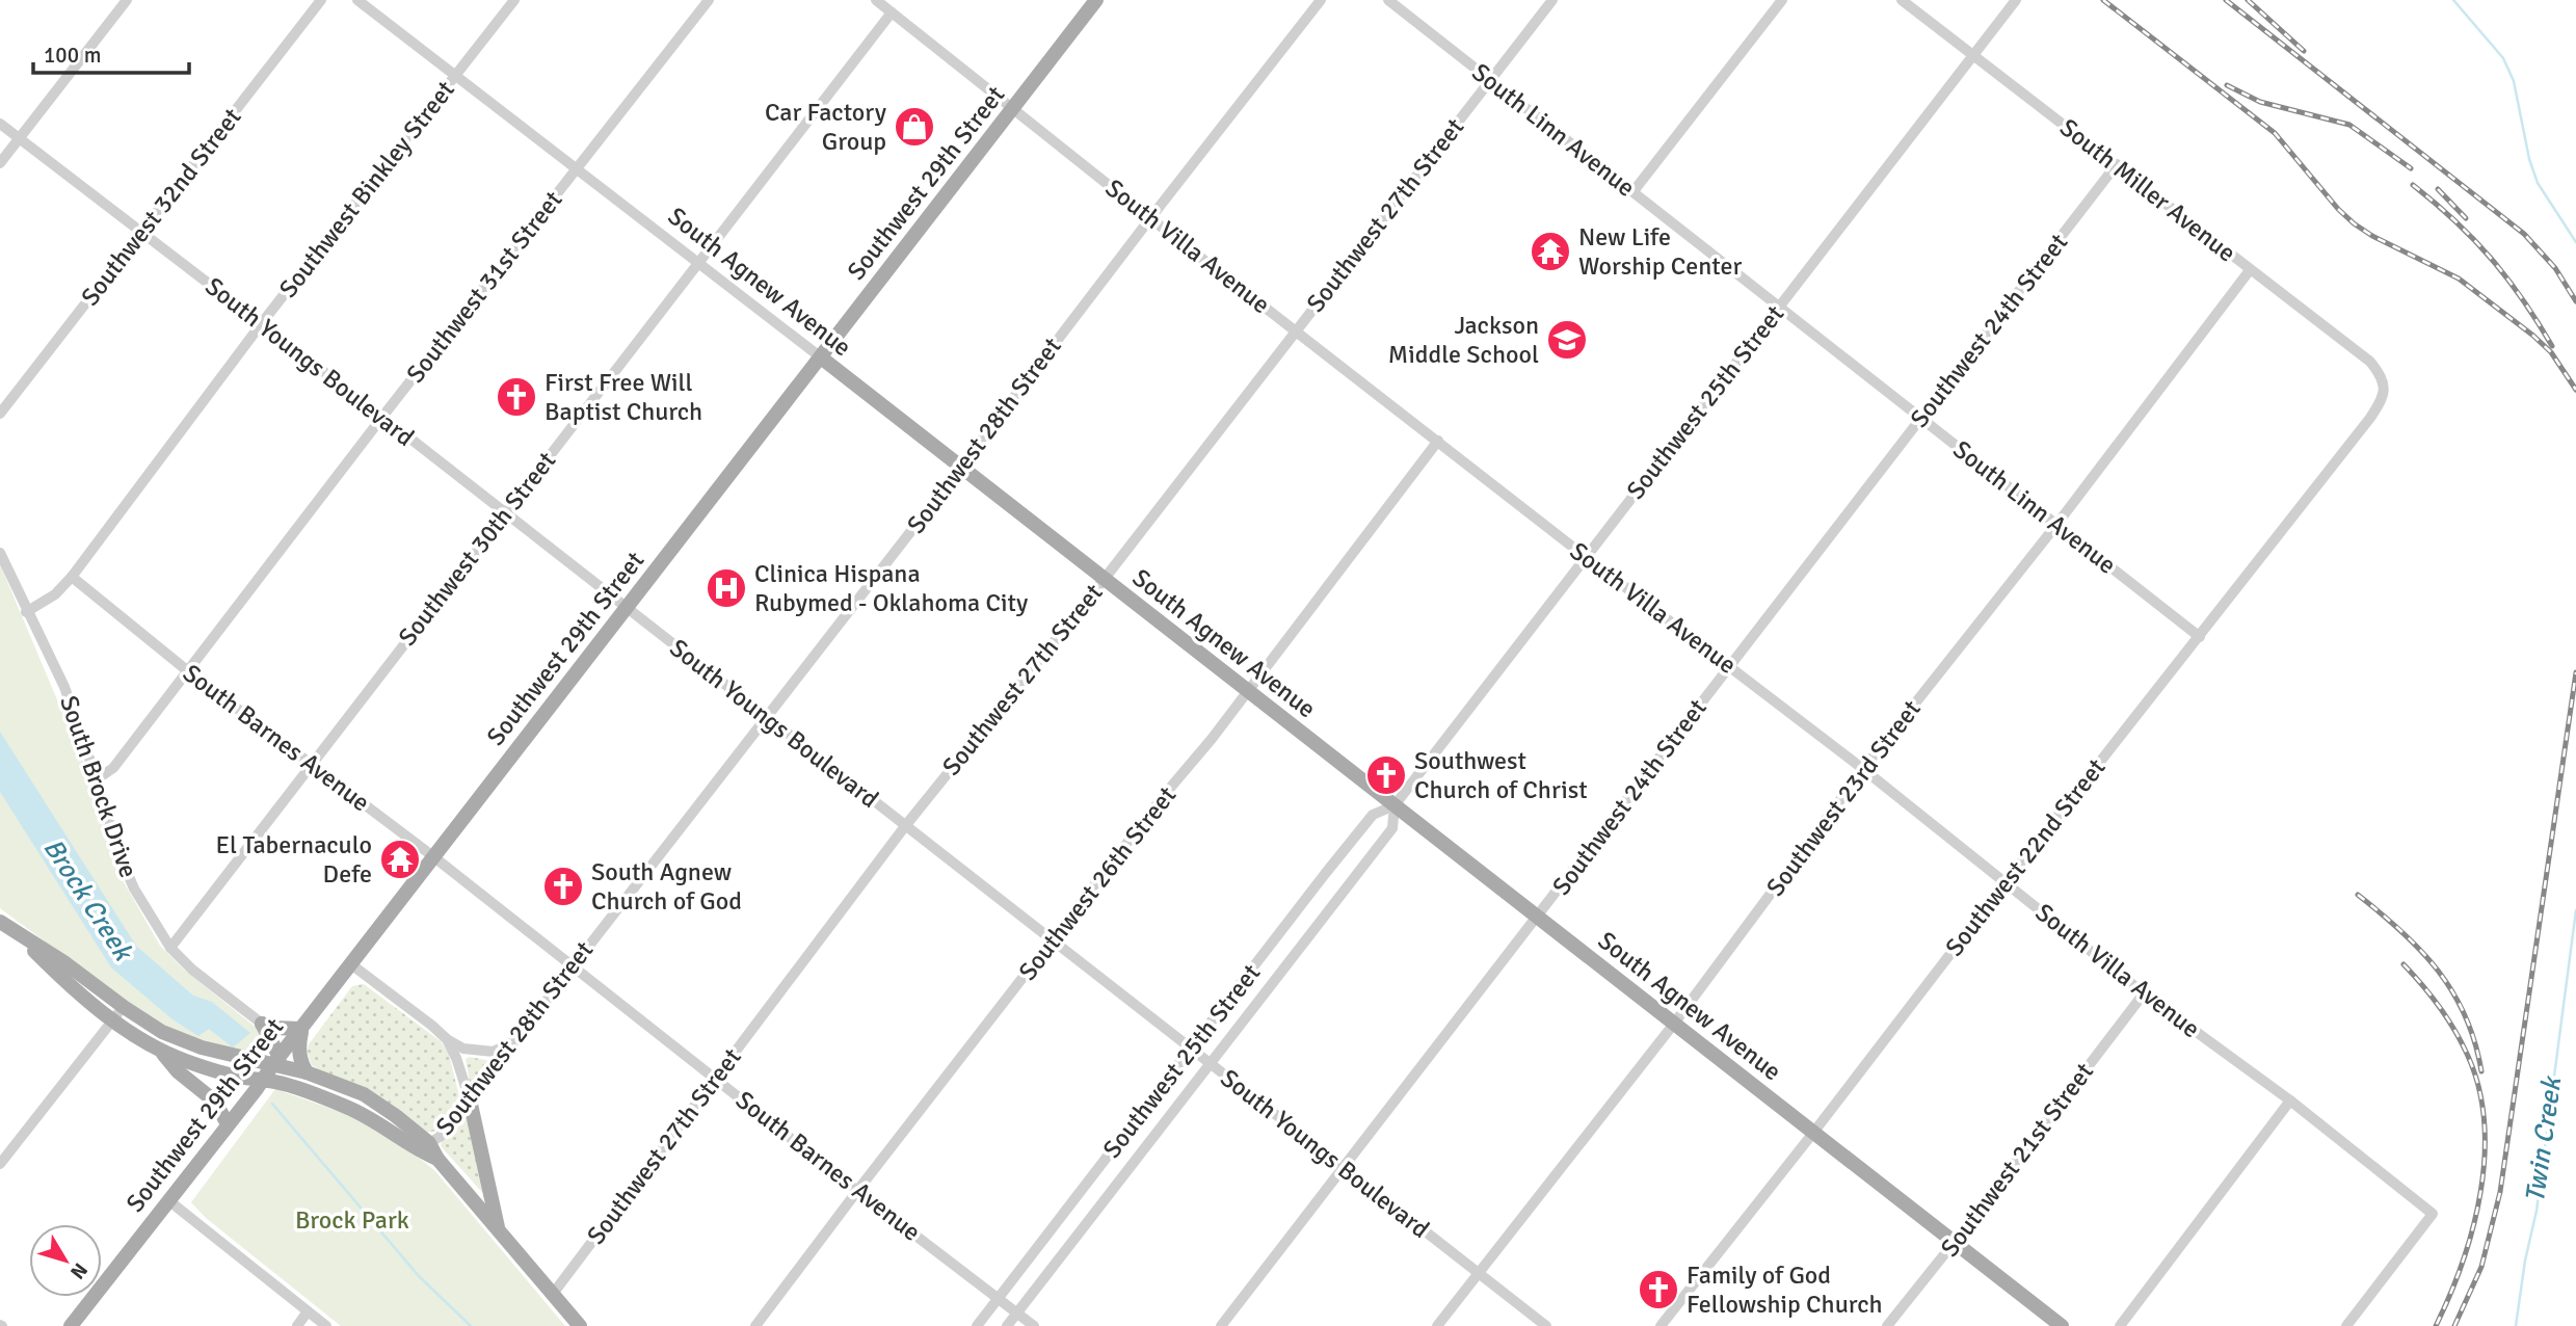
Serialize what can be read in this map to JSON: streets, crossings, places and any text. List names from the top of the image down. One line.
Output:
{"streets":{"main road":["Southwest 29th Street","South Agnew Avenue"],"street":["South Linn Avenue","Southwest Binkley Street","South Miller Avenue","Southwest 32nd Street","Southwest 27th Street","South Villa Avenue","Southwest 31st Street","Southwest 24th Street","South Youngs Boulevard","Southwest 25th Street","Southwest 28th Street","Southwest 30th Street","South Barnes Avenue","South Brock Drive","Southwest 23rd Street","Southwest 22nd Street","Southwest 26th Street","Southwest 21st Street"]},"crossings":[["South Linn Avenue","Southwest 27th Street"],["South Linn Avenue","Southwest 24th Street"],["South Linn Avenue","Southwest 25th Street"],["South Linn Avenue","Southwest 23rd Street"],["South Linn Avenue","Southwest 22nd Street"],["Southwest 29th Street","South Villa Avenue"],["Southwest 29th Street","South Agnew Avenue"],["Southwest 29th Street","South Youngs Boulevard"],["Southwest 29th Street","South Barnes Avenue"],["Southwest Binkley Street","South Agnew Avenue"],["Southwest Binkley Street","South Youngs Boulevard"],["Southwest Binkley Street","South Barnes Avenue"],["Southwest Binkley Street","South Brock Drive"],["South Miller Avenue","Southwest 24th Street"],["South Miller Avenue","Southwest 25th Street"],["South Miller Avenue","Southwest 23rd Street"],["South Miller Avenue","Southwest 22nd Street"],["Southwest 32nd Street","South Youngs Boulevard"],["Southwest 27th Street","South Villa Avenue"],["Southwest 27th Street","South Agnew Avenue"],["Southwest 27th Street","South Youngs Boulevard"],["Southwest 27th Street","South Barnes Avenue"],["South Villa Avenue","Southwest 24th Street"],["South Villa Avenue","Southwest 25th Street"],["South Villa Avenue","Southwest 28th Street"],["South Villa Avenue","Southwest 30th Street"],["South Villa Avenue","Southwest 23rd Street"],["South Villa Avenue","Southwest 22nd Street"],["South Villa Avenue","Southwest 26th Street"],["South Villa Avenue","Southwest 21st Street"],["South Agnew Avenue","Southwest 31st Street"],["South Agnew Avenue","Southwest 24th Street"],["South Agnew Avenue","Southwest 25th Street"],["South Agnew Avenue","Southwest 28th Street"],["South Agnew Avenue","Southwest 30th Street"],["South Agnew Avenue","Southwest 23rd Street"],["South Agnew Avenue","Southwest 22nd Street"],["South Agnew Avenue","Southwest 26th Street"],["South Agnew Avenue","Southwest 21st Street"],["Southwest 31st Street","South Youngs Boulevard"],["Southwest 31st Street","South Barnes Avenue"],["Southwest 31st Street","South Brock Drive"],["Southwest 24th Street","South Youngs Boulevard"],["South Youngs Boulevard","Southwest 25th Street"],["South Youngs Boulevard","Southwest 28th Street"],["South Youngs Boulevard","Southwest 30th Street"],["South Youngs Boulevard","Southwest 23rd Street"],["South Youngs Boulevard","Southwest 26th Street"],["Southwest 25th Street","South Barnes Avenue"],["Southwest 28th Street","South Barnes Avenue"],["Southwest 30th Street","South Barnes Avenue"],["Southwest 30th Street","South Brock Drive"],["South Barnes Avenue","Southwest 26th Street"]],"water":["Brock Creek","Twin Creek"],"parks":["Brock Park"],"places":{"shop":["Car Factory Group"],"temple":["New Life Worship Center","El Tabernaculo Defe"],"school or university":["Jackson Middle School"],"church":["First Free Will Baptist Church","Southwest Church of Christ","South Agnew Church of God","Family of God Fellowship Church"],"hospital":["Clinica Hispana Rubymed - Oklahoma City"]},"scale_bar":"100 m","north":"bottom right"}
